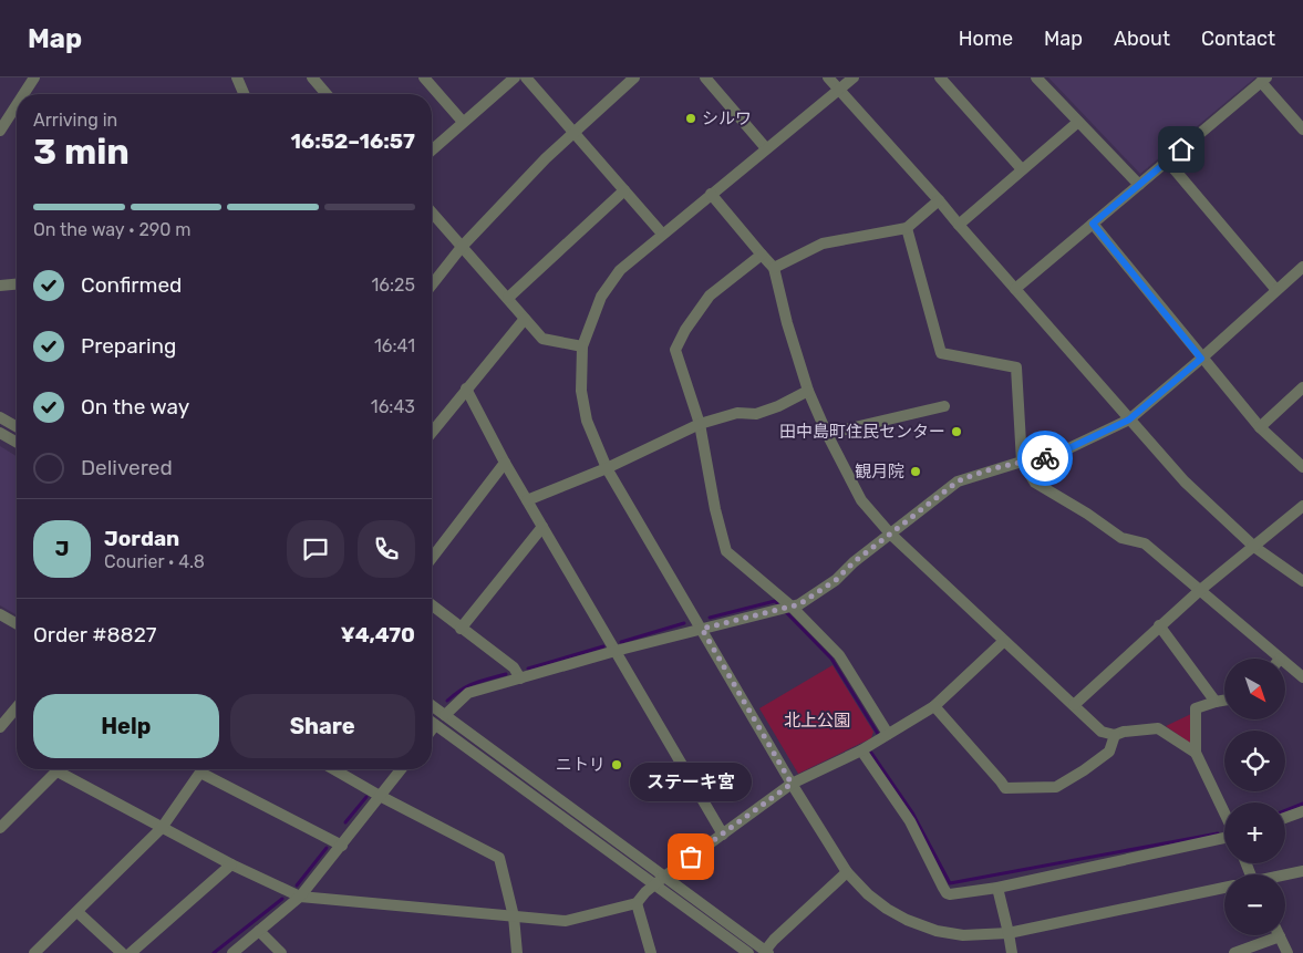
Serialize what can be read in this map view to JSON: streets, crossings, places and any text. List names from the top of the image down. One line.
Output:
{"parks":["北上公園"],"places":["シルワ","田中島町住民センター","観月院","ニトリ","ステーキ宮"],"north":"bottom right","page":{"header":"Map","nav":["Home","Map","About","Contact"],"heading":["3 min","Arriving in","16:52–16:57"],"panel":["Jordan","Courier · 4.8","Order #8827","¥4,470"],"bar":"On the way · 290 m","list":[["Confirmed","16:25"],["Preparing","16:41"],["On the way","16:43"],"Delivered"],"round":"J","map_buttons":["+","−"],"buttons":["Help","Share"],"bubble":"ステーキ宮"}}
